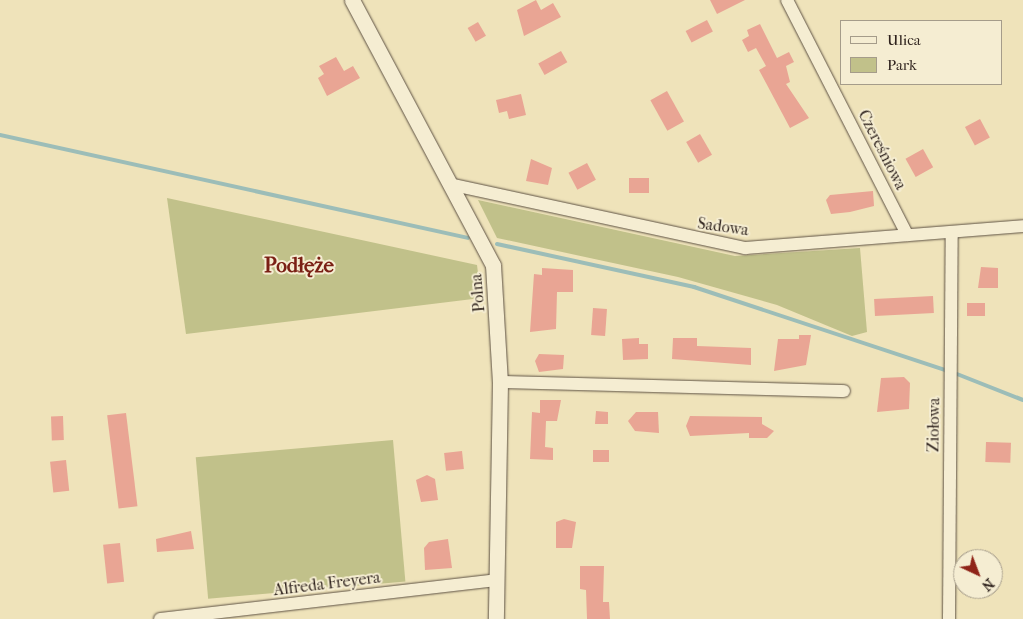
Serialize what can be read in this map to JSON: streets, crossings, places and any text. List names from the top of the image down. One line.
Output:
{"streets":{"street":["Czereśniowa","Sadowa","Polna","Ziołowa","Alfreda Freyera"]},"crossings":[["Czereśniowa","Sadowa"],["Sadowa","Polna"],["Sadowa","Ziołowa"],["Polna","Alfreda Freyera"]],"districts":["Podłęże"],"legend":["Ulica","Park"],"north":"bottom right"}
